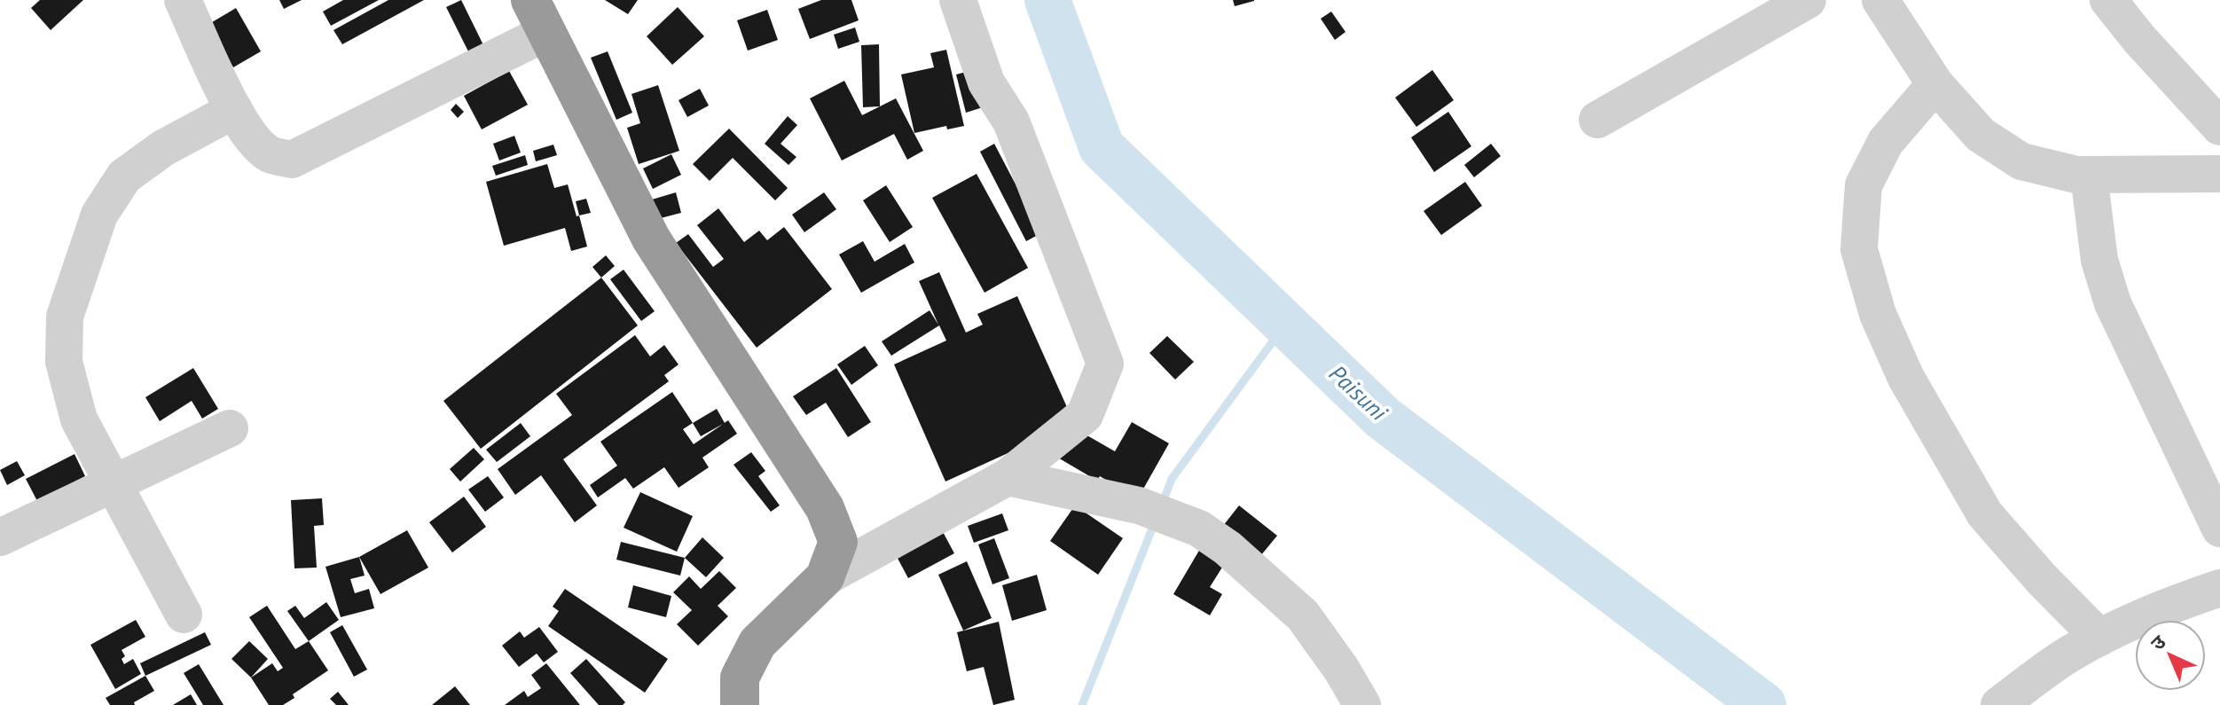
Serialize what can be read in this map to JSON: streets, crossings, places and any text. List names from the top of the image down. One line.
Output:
{"water":["Paisuni"],"north":"top left"}
